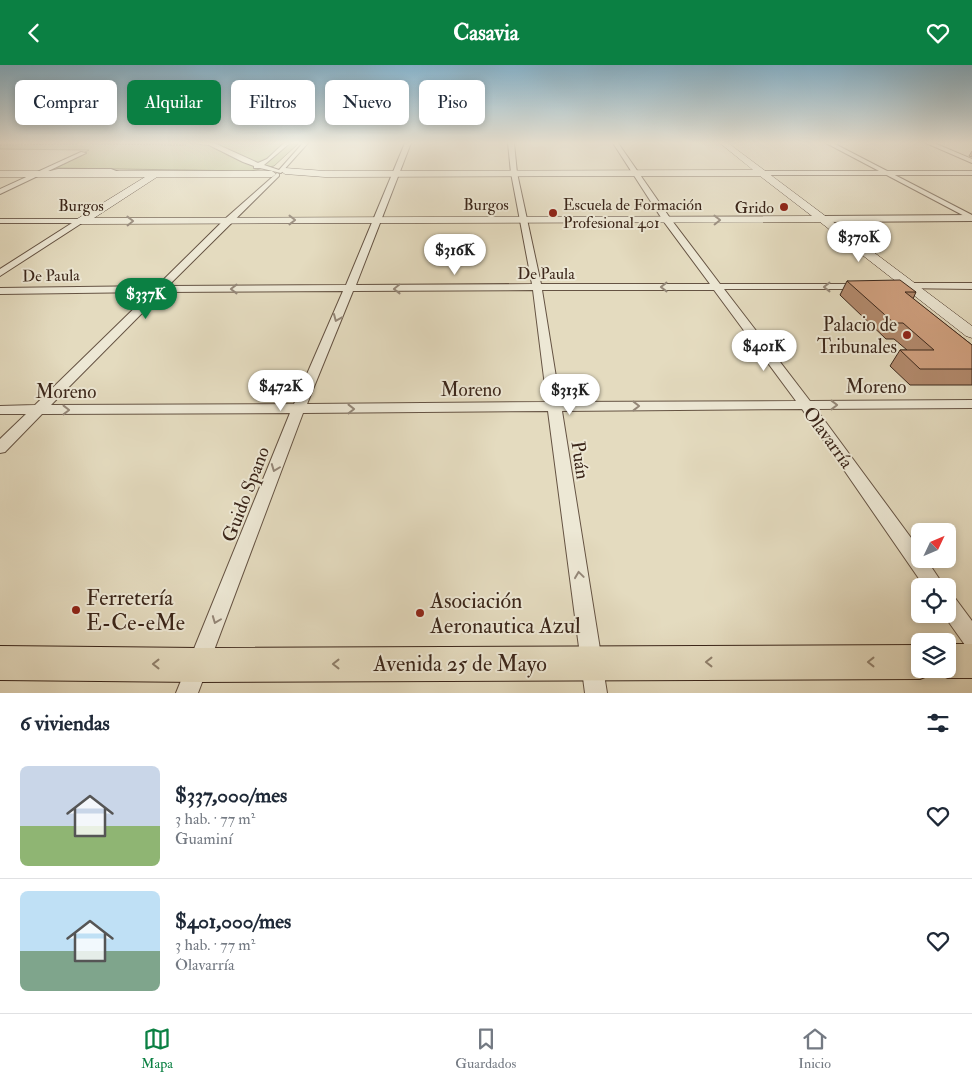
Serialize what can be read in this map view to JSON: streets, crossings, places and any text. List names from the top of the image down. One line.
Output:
{"streets":{"main road":["Burgos","Avenida 25 de Mayo"],"street":["De Paula","Moreno","Olavarría","Puán","Guido Spano"]},"crossings":[["Burgos","Olavarría"],["Burgos","Puán"],["Burgos","Guido Spano"],["De Paula","Olavarría"],["De Paula","Puán"],["De Paula","Guido Spano"],["Moreno","Olavarría"],["Moreno","Puán"],["Moreno","Guido Spano"],["Puán","Avenida 25 de Mayo"],["Guido Spano","Avenida 25 de Mayo"]],"one_way":["De Paula","Moreno","Puán","Guido Spano","Avenida 25 de Mayo"],"places":["Grido","Escuela de Formación Profesional 401","Palacio de Tribunales","Ferretería E-Ce-eMe","Asociación Aeronautica Azul"],"north":"top right","page":{"header":"Casavia","chip":["Comprar","Alquilar","Filtros","Nuevo","Piso"],"price":["$370K","$316K","$337K","$401K","$472K","$313K"],"heading":"6 viviendas","list":[{"name":"$337,000/mes","note":"3 hab. · 77 m² · Guaminí"},{"name":"$401,000/mes","note":"3 hab. · 77 m² · Olavarría"}],"tabs":["Mapa","Guardados","Inicio"]}}
